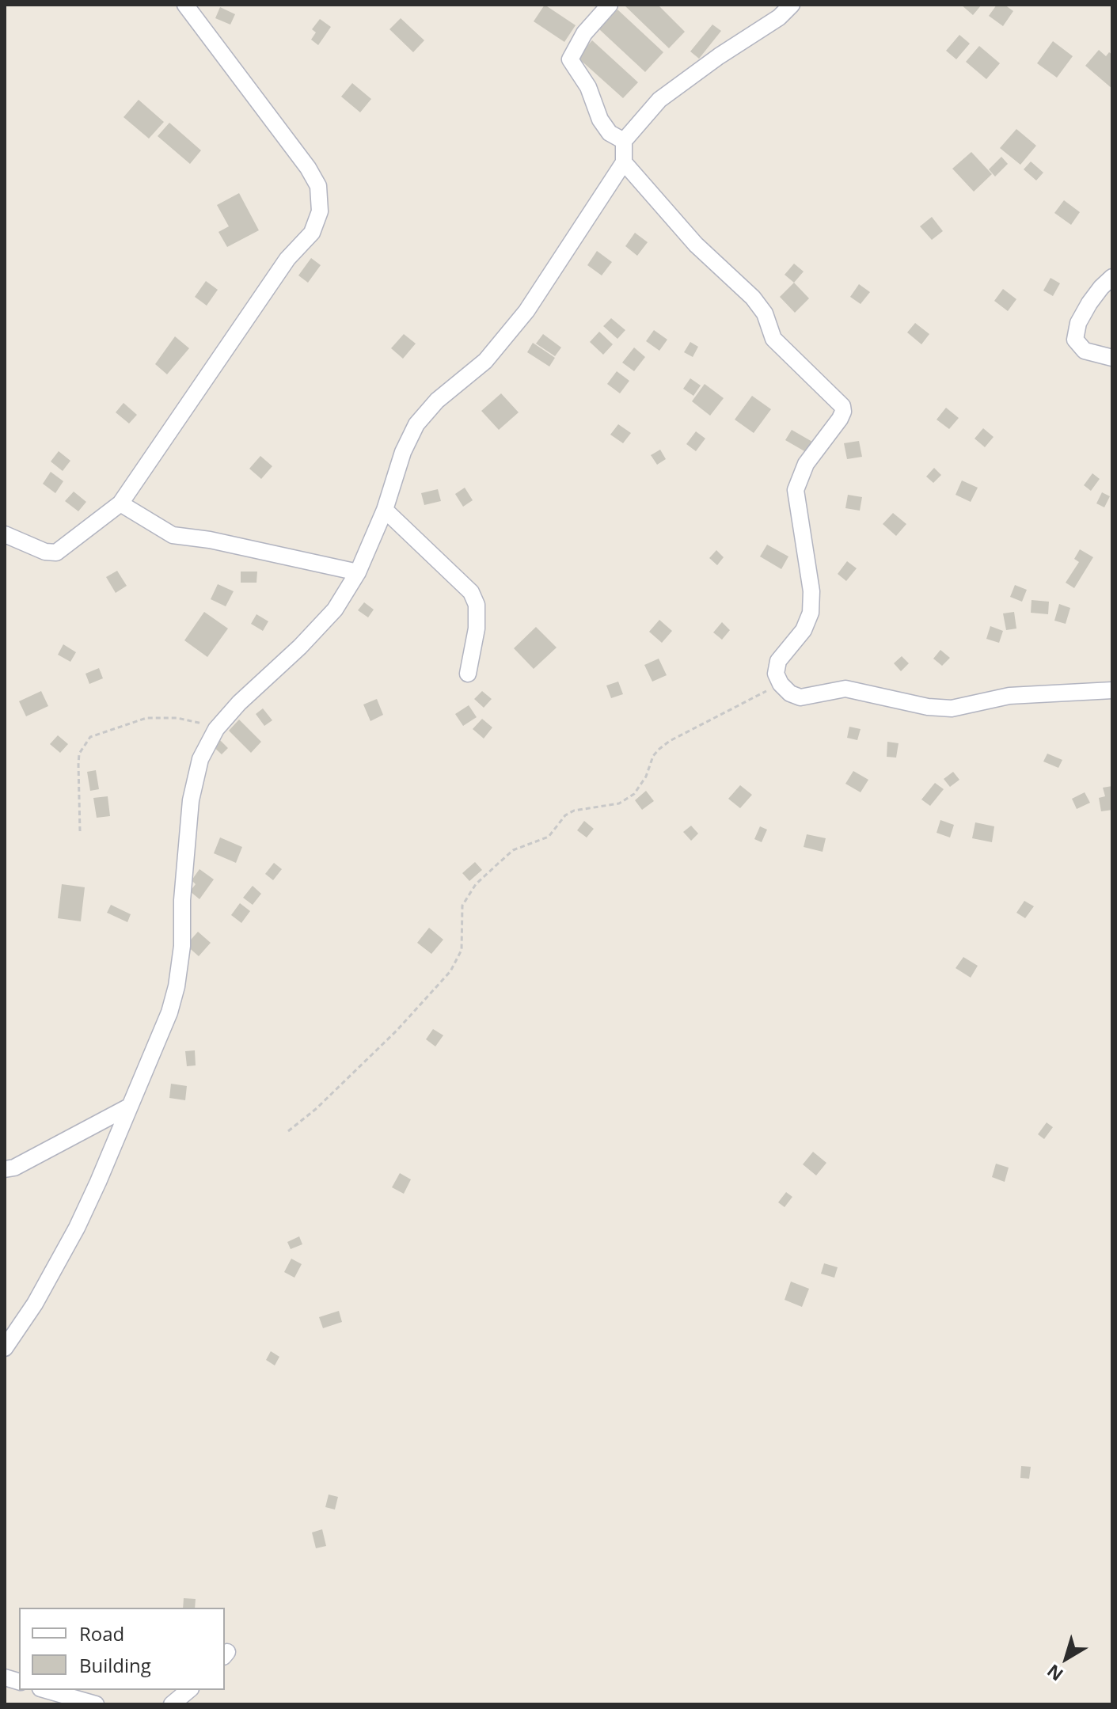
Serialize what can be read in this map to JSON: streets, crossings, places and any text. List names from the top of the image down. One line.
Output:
{"legend":["Road","Building"],"north":"bottom left"}
